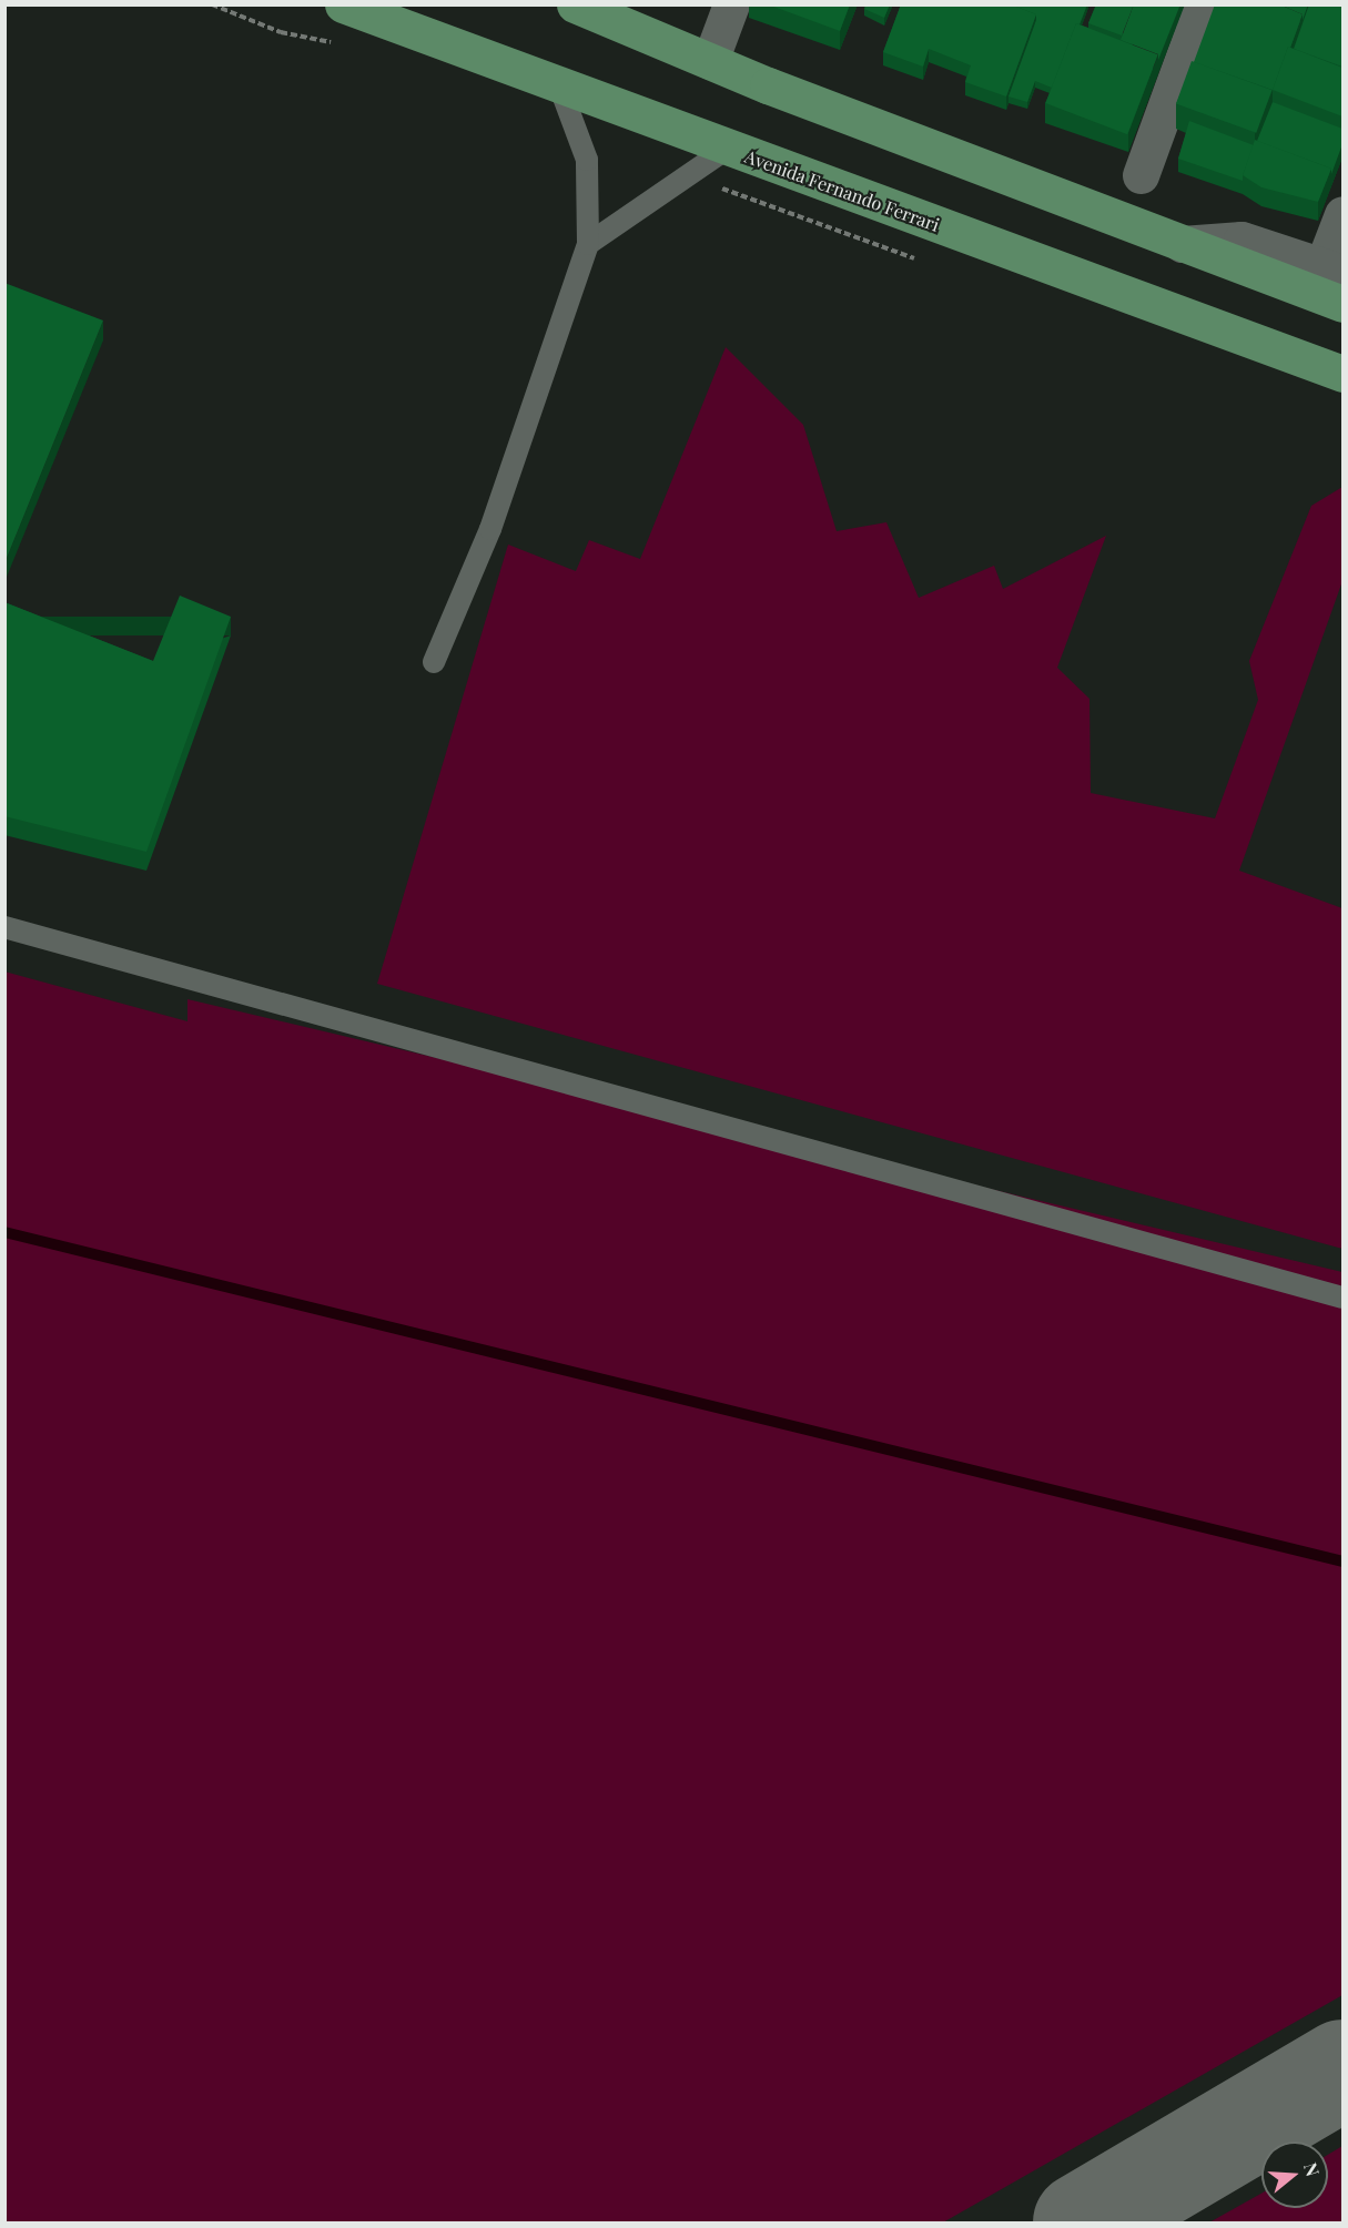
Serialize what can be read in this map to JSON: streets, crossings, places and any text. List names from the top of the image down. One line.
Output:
{"streets":{"main road":["Avenida Fernando Ferrari"]},"north":"right"}
